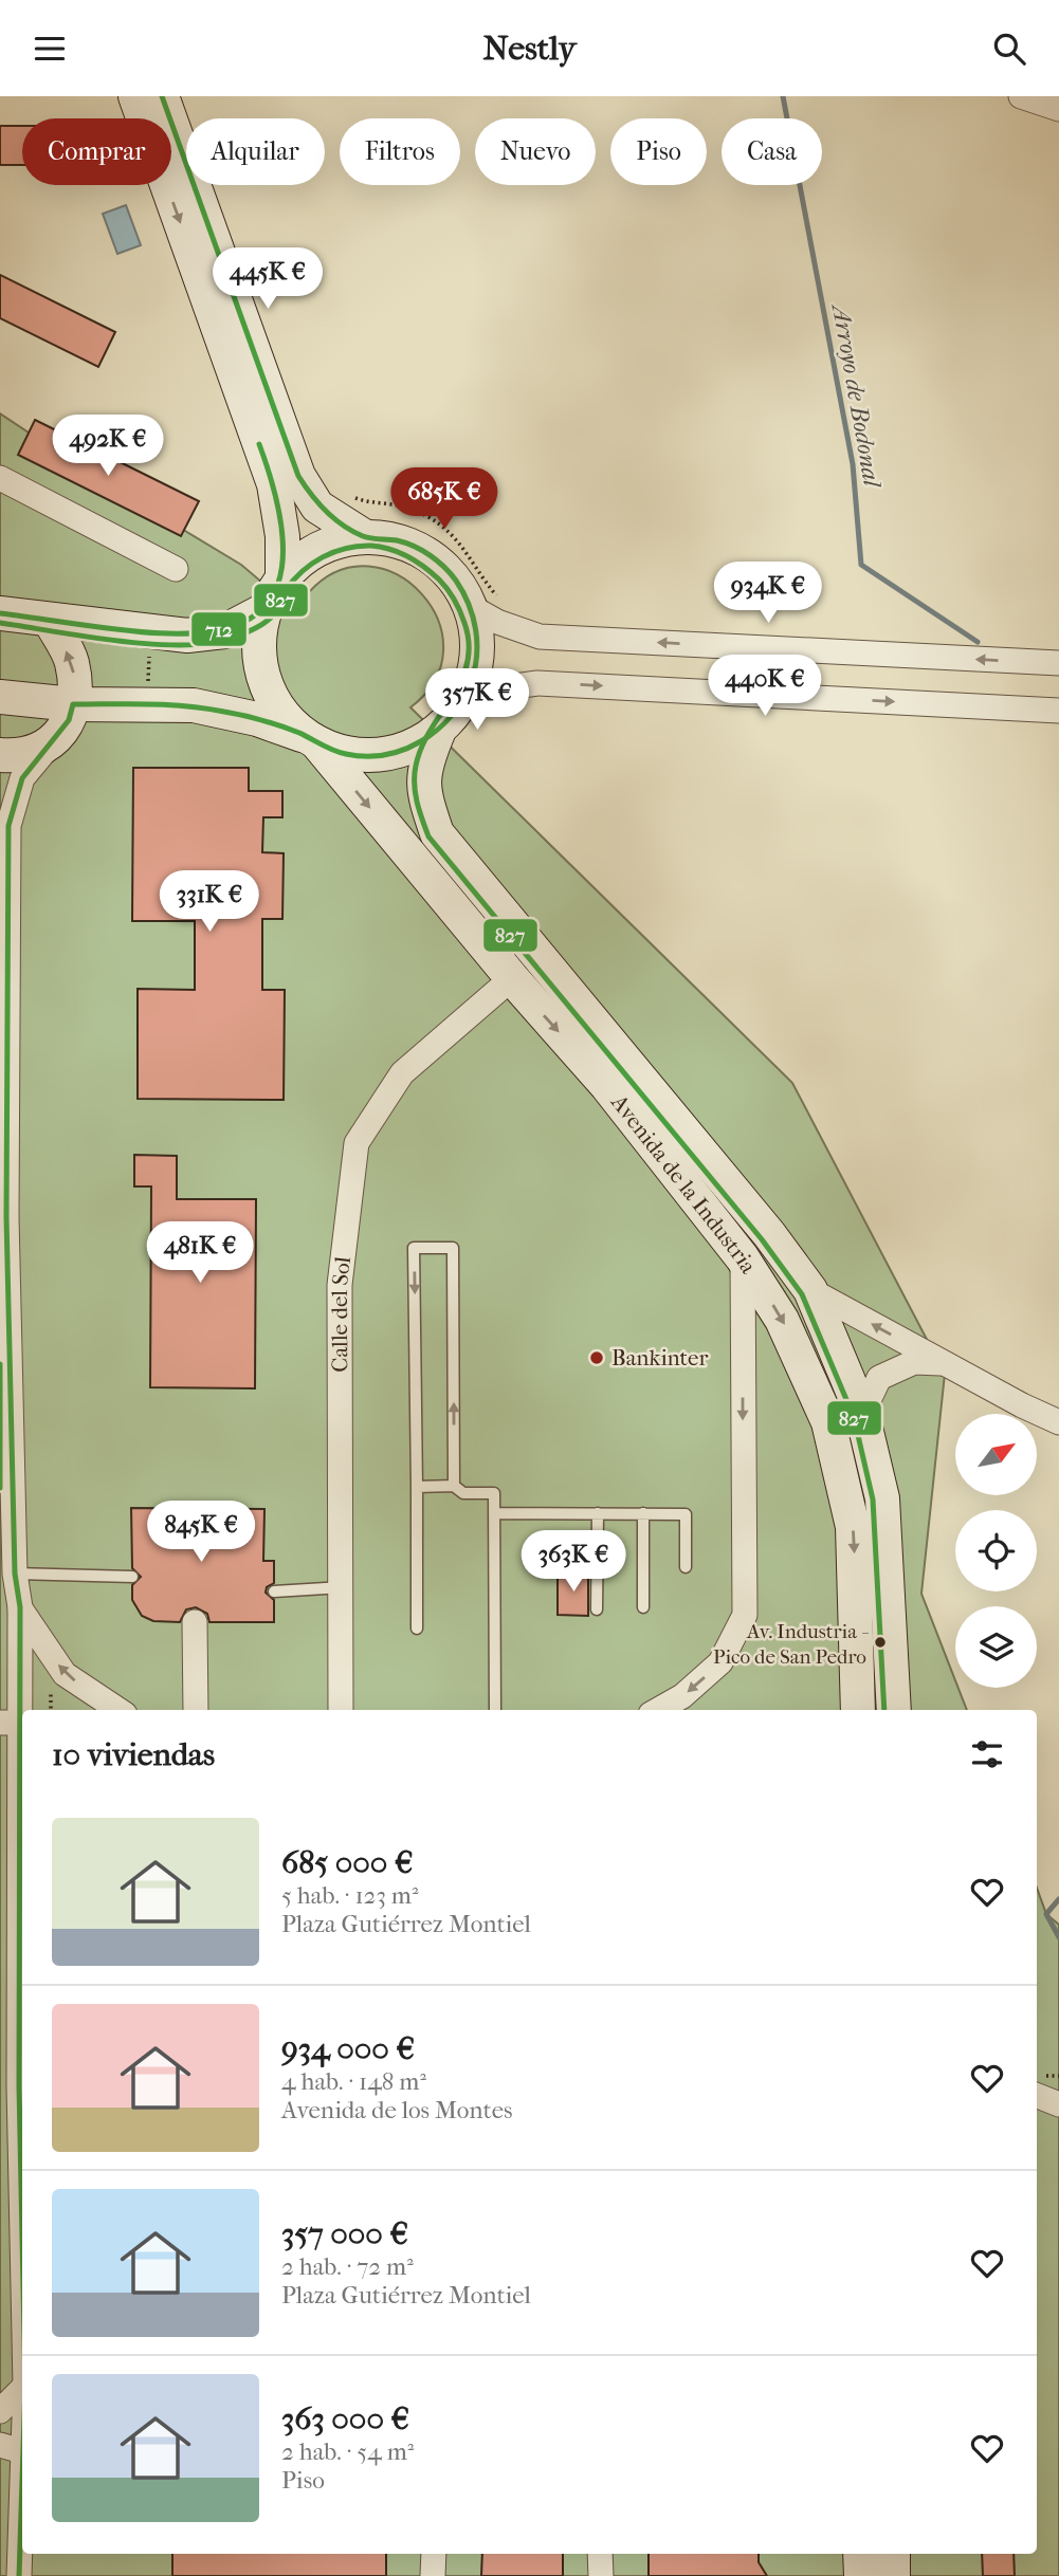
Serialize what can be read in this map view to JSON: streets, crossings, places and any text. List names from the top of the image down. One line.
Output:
{"streets":{"street":["Avenida de la Industria","Calle del Sol"]},"crossings":[["Avenida de la Industria","Calle del Sol"]],"water":["Arroyo de Bodonal"],"places":["Bankinter","Av. Industria - Pico de San Pedro"],"lines":["transit line 712","transit line 827"],"north":"top right","page":{"header":"Nestly","chip":["Comprar","Alquilar","Filtros","Nuevo","Piso","Casa"],"price":["445K €","492K €","685K €","934K €","440K €","357K €","331K €","481K €","845K €","363K €"],"heading":"10 viviendas","list":[{"name":"685 000 €","note":"5 hab. · 123 m² · Plaza Gutiérrez Montiel"},{"name":"934 000 €","note":"4 hab. · 148 m² · Avenida de los Montes"},{"name":"357 000 €","note":"2 hab. · 72 m² · Plaza Gutiérrez Montiel"},{"name":"363 000 €","note":"2 hab. · 54 m² · Piso"}]}}
